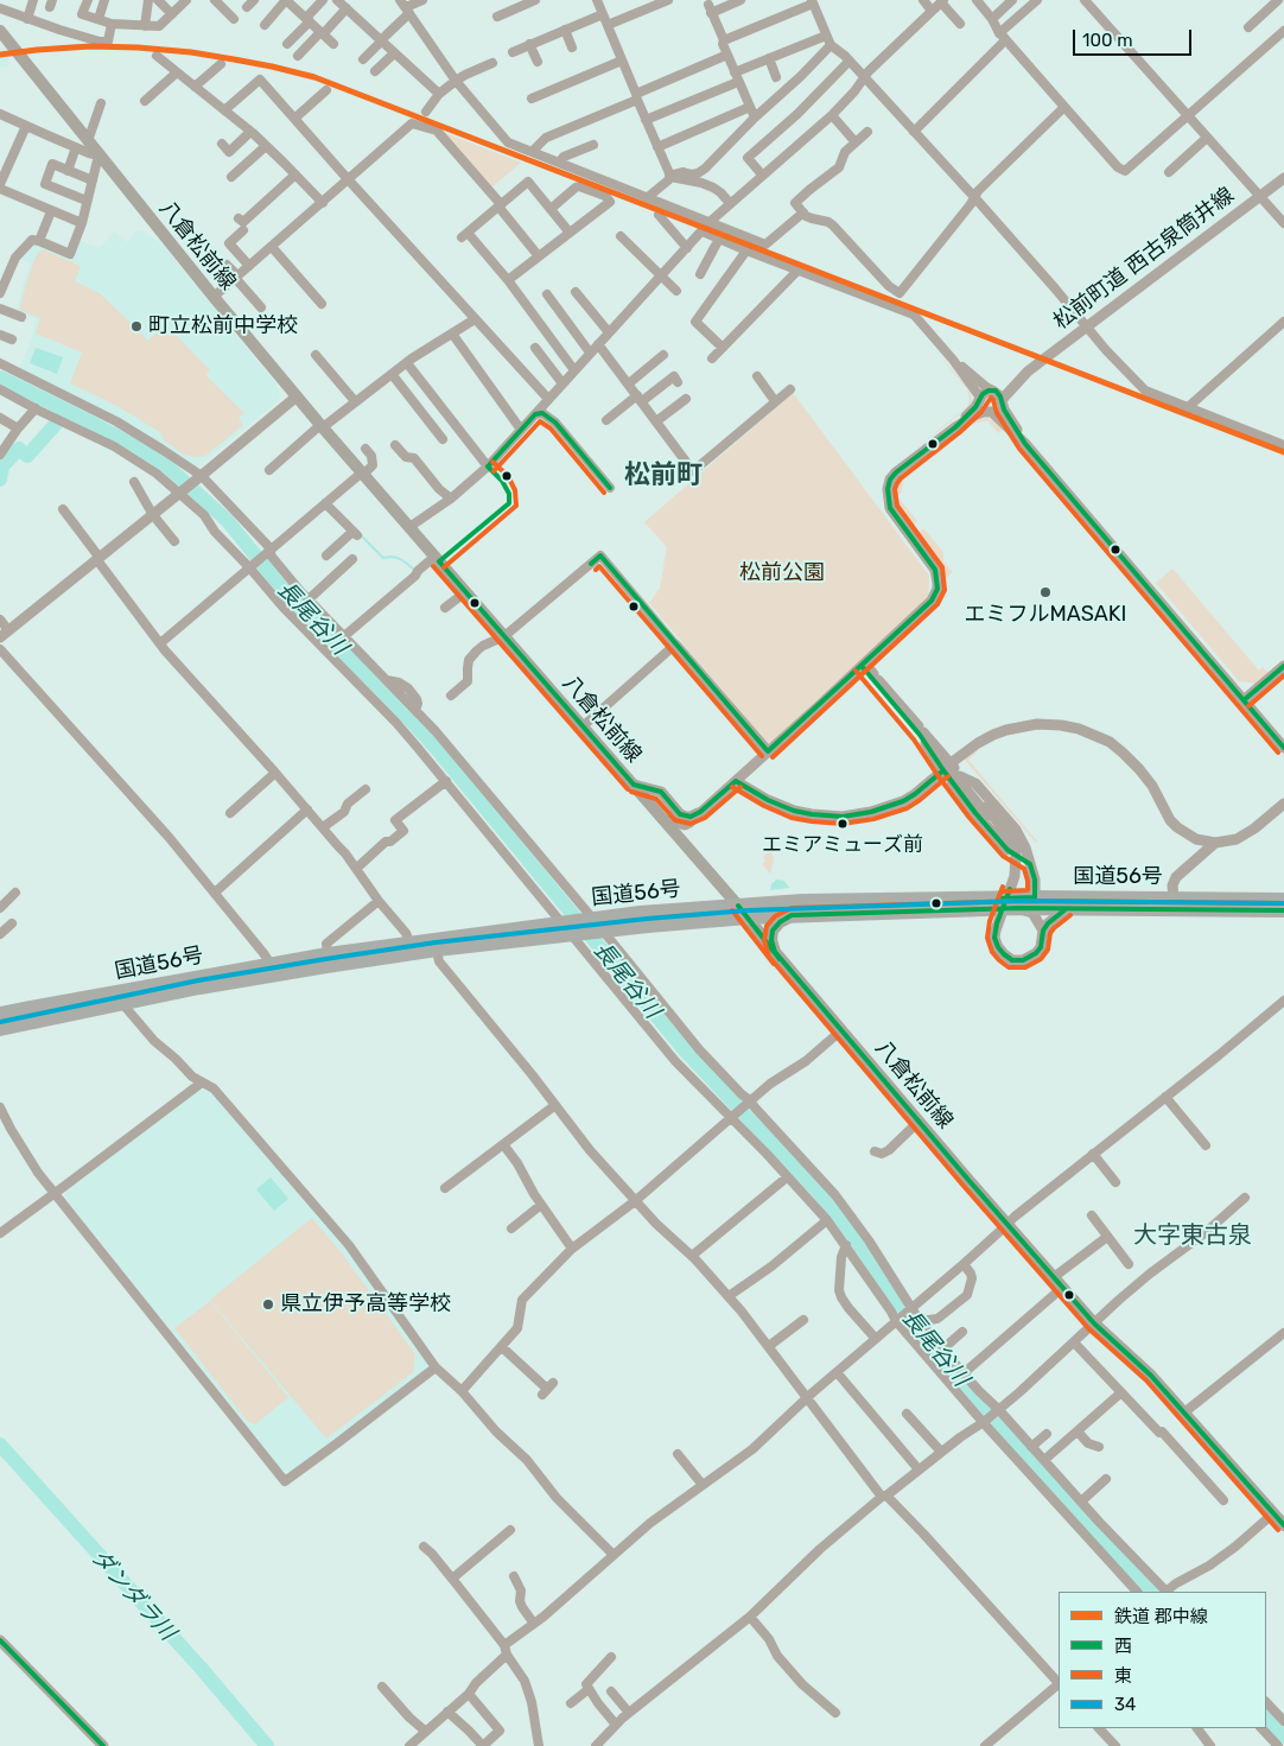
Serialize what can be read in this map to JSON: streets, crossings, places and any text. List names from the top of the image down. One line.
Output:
{"streets":{"highway":["国道56号"],"main road":["八倉松前線"],"street":["松前町道 西古泉筒井線"]},"crossings":[["八倉松前線","国道56号"]],"districts":["松前町","大字東古泉"],"water":["長尾谷川","ダンダラ川"],"parks":["松前公園"],"places":["町立松前中学校","エミフルMASAKI","エミアミューズ前","県立伊予高等学校"],"lines":["rail line 郡中線","transit line 西","transit line 東","transit line 34"],"legend":["鉄道 郡中線","西","東","34"],"scale_bar":"100 m"}
